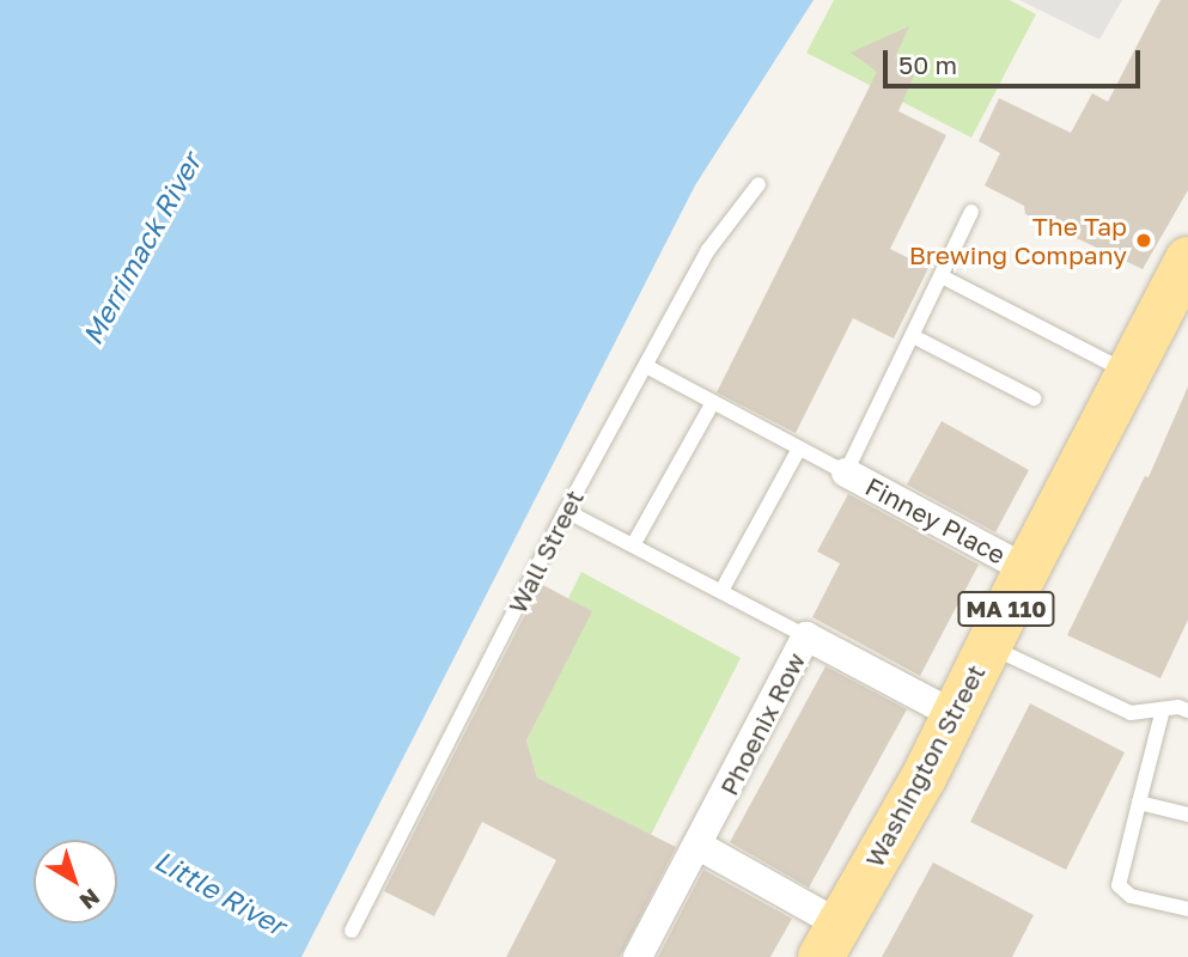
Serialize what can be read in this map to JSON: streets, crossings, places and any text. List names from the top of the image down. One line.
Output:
{"streets":{"main road":["MA 110","Washington Street"],"street":["Finney Place","Phoenix Row"],"lane":["Wall Street"]},"crossings":[["Finney Place","Washington Street"],["Phoenix Row","Washington Street"]],"water":["Merrimack River","Little River"],"places":["The Tap Brewing Company"],"scale_bar":"50 m","north":"bottom right"}
